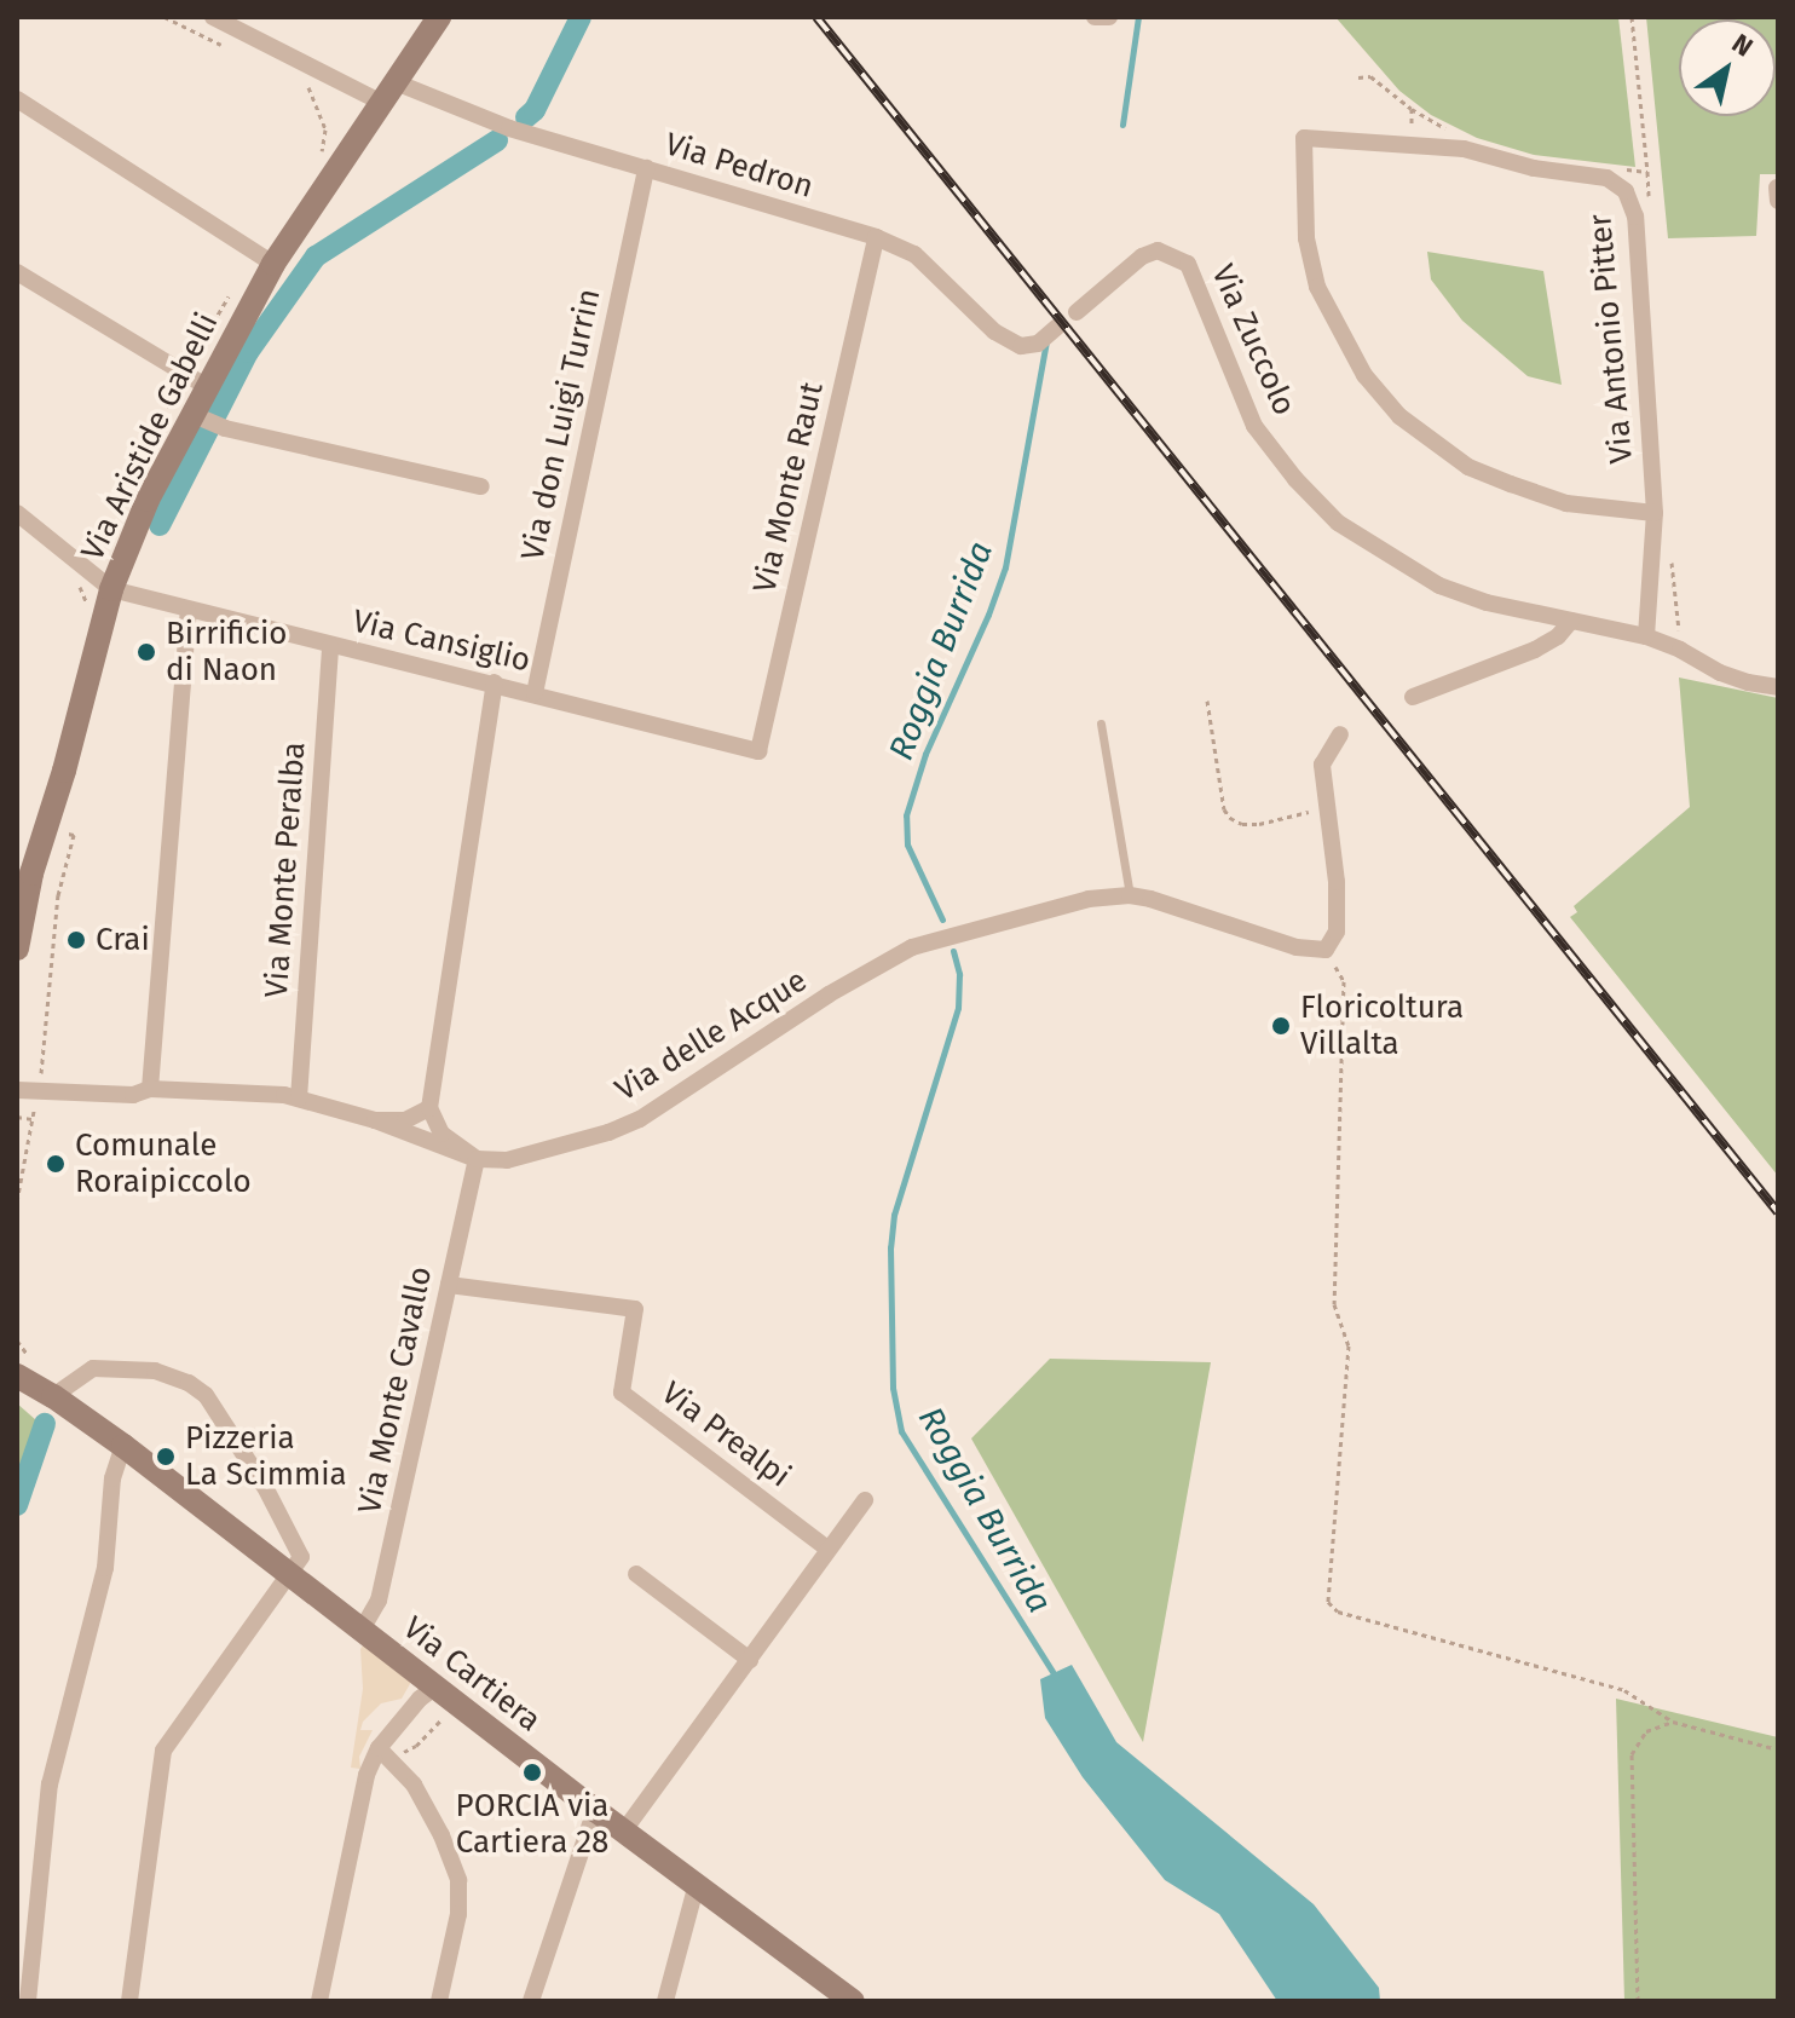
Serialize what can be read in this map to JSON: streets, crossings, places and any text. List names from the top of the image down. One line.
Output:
{"streets":{"main road":["Via Aristide Gabelli","Via Cartiera"],"street":["Via Pedron","Via Antonio Pitter","Via Zuccolo","Via don Luigi Turrin","Via Monte Raut","Via Cansiglio","Via Monte Peralba","Via delle Acque","Via Monte Cavallo","Via Prealpi"]},"crossings":[["Via Pedron","Via don Luigi Turrin"],["Via Pedron","Via Aristide Gabelli"],["Via Pedron","Via Monte Raut"],["Via Antonio Pitter","Via Zuccolo"],["Via don Luigi Turrin","Via Cansiglio"],["Via Aristide Gabelli","Via Cansiglio"],["Via Monte Raut","Via Cansiglio"],["Via Cansiglio","Via Monte Peralba"],["Via Monte Peralba","Via delle Acque"],["Via delle Acque","Via Monte Cavallo"],["Via Monte Cavallo","Via Prealpi"],["Via Monte Cavallo","Via Cartiera"]],"water":["Roggia Burrida"],"places":["Birrificio di Naon","Crai","Floricoltura Villalta","Comunale Roraipiccolo","Pizzeria La Scimmia","PORCIA via Cartiera 28"],"north":"top right"}
